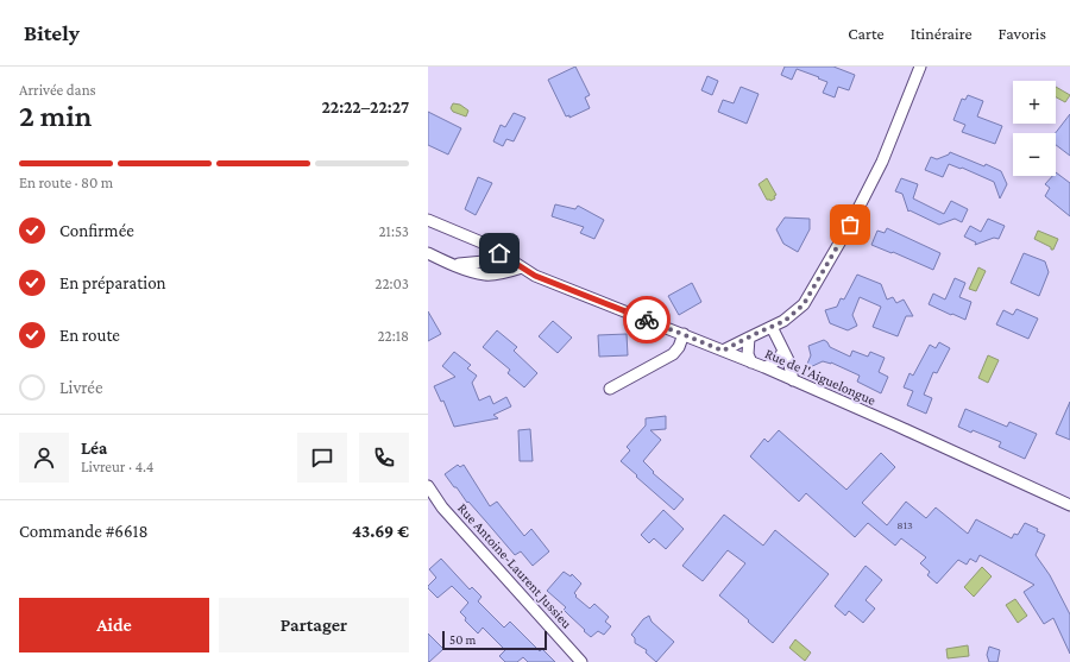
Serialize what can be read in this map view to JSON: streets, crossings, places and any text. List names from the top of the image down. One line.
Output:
{"streets":{"street":["Rue de l'Aiguelongue","Rue Antoine-Laurent Jussieu"]},"house_numbers":["813"],"scale_bar":"50 m","page":{"header":"Bitely","nav":["Carte","Itinéraire","Favoris"],"heading":["2 min","Arrivée dans","22:22–22:27"],"panel":["Léa","Livreur · 4.4","Commande #6618","43.69 €"],"map_buttons":["+","−"],"bar":"En route · 80 m","list":[["Confirmée","21:53"],["En préparation","22:03"],["En route","22:18"],"Livrée"],"buttons":["Aide","Partager"],"scale":"50 m"}}
